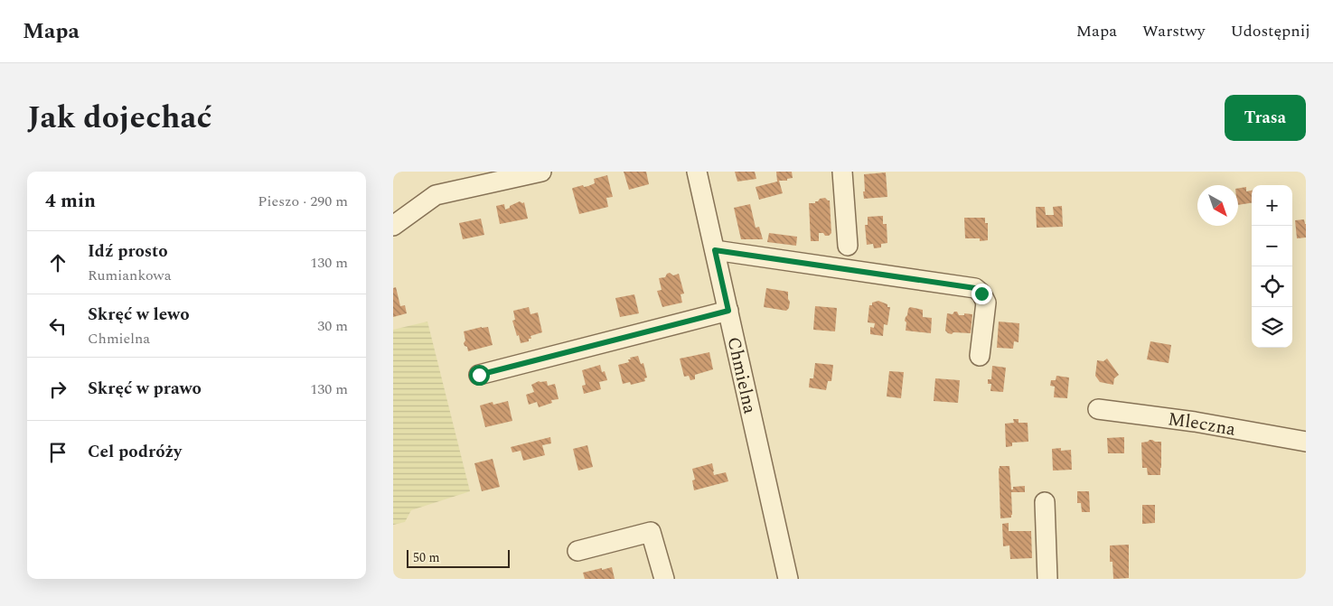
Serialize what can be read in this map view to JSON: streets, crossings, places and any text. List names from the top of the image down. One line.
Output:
{"streets":{"street":["Chmielna","Mleczna"]},"scale_bar":"50 m","north":"bottom right","page":{"header":"Mapa","nav":["Mapa","Warstwy","Udostępnij"],"title":"Jak dojechać","buttons":"Trasa","heading":["4 min","Pieszo · 290 m"],"map_buttons":["+","−"],"list":[["Idź prosto","Rumiankowa","130 m"],["Skręć w lewo","Chmielna","30 m"],["Skręć w prawo","130 m"],"Cel podróży"],"scale":"50 m"}}
